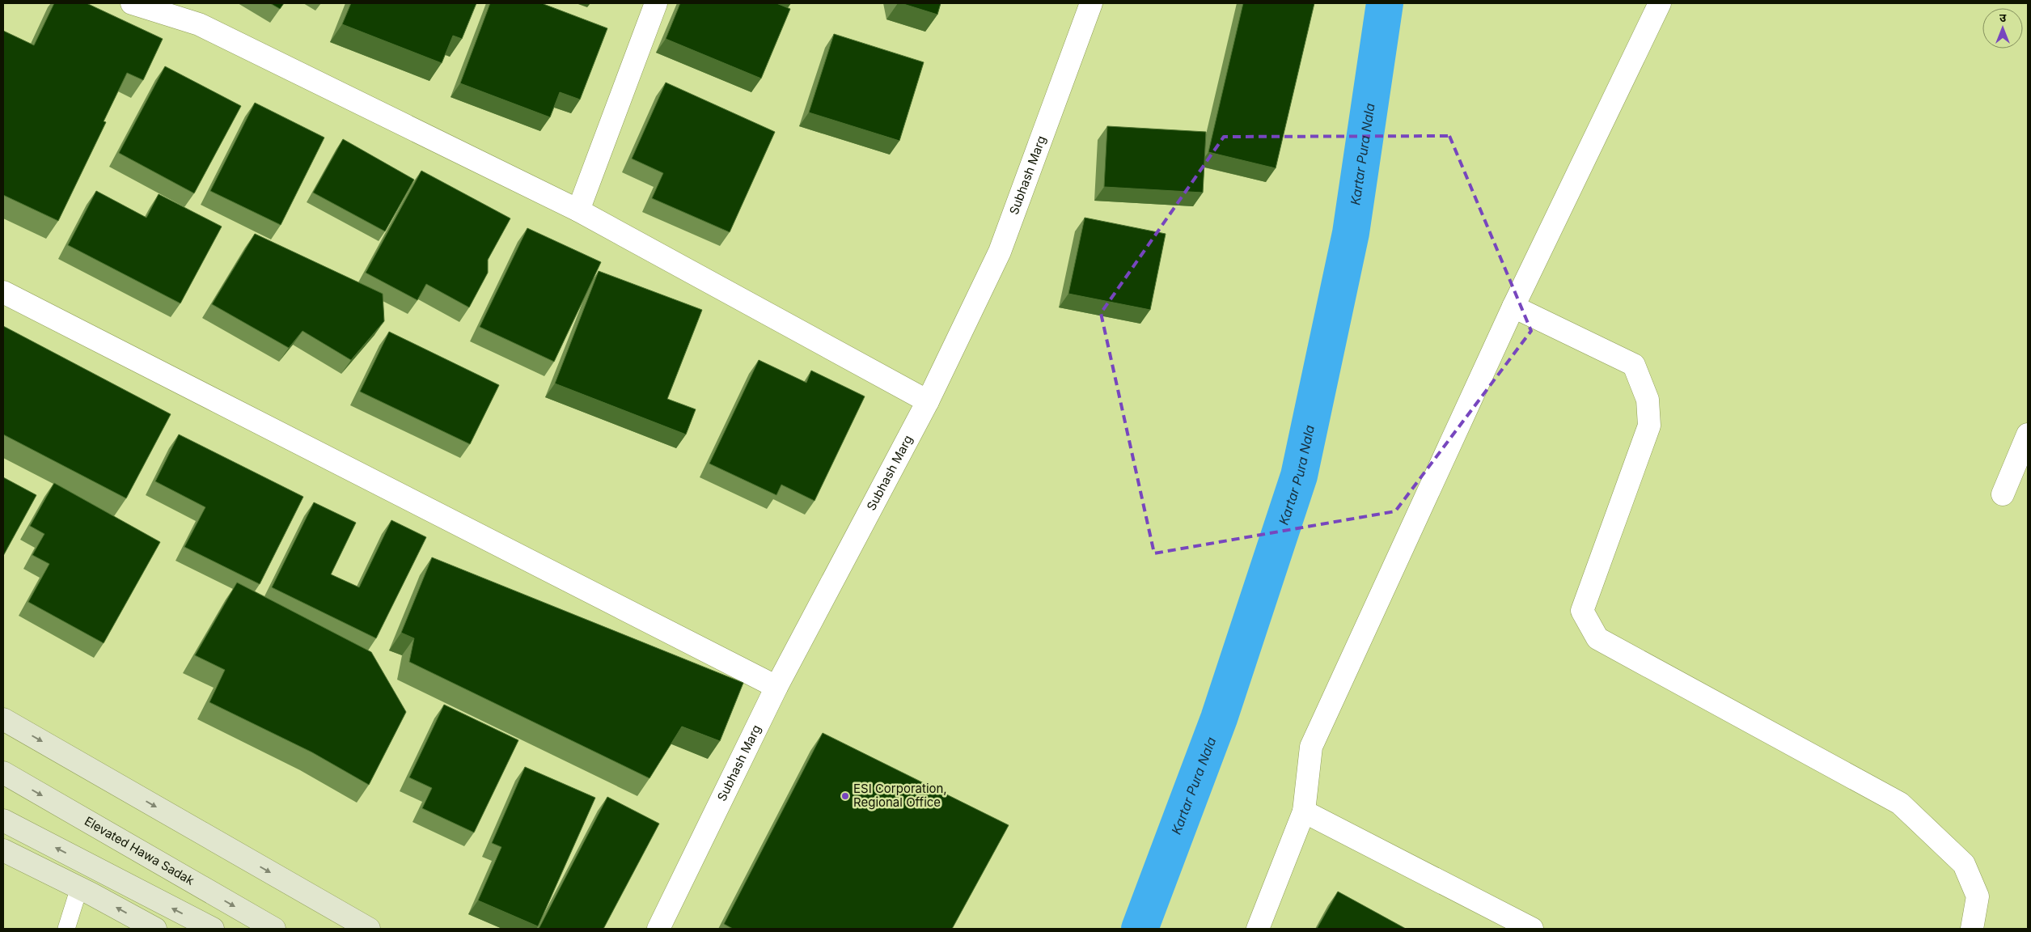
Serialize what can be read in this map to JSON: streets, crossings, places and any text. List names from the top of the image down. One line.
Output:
{"streets":{"main road":["Elevated Hawa Sadak"],"street":["Subhash Marg"]},"water":["Kartar Pura Nala"],"places":["ESI Corporation, Regional Office"],"north":"top"}
